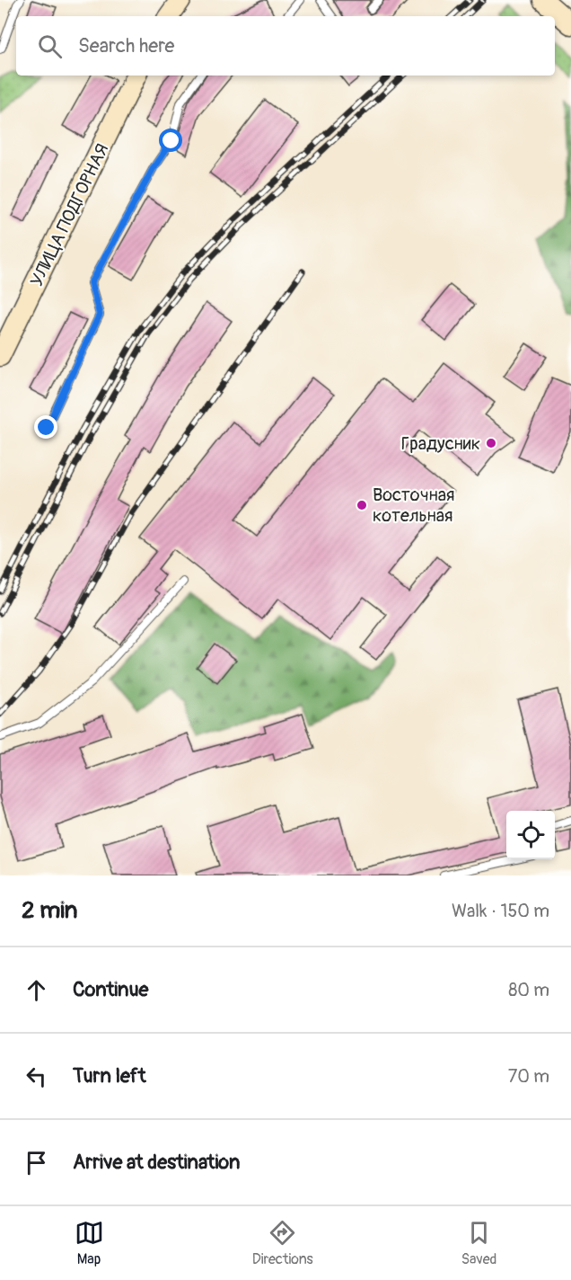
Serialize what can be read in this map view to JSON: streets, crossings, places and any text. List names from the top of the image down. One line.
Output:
{"streets":{"main road":["УЛИЦА ПОДГОРНАЯ"]},"places":["Градусник","Восточная котельная"],"page":{"search":"Search here","heading":["2 min","Walk · 150 m"],"list":[["Continue","80 m"],["Turn left","70 m"],"Arrive at destination"],"nav":["Map","Directions","Saved"]}}
